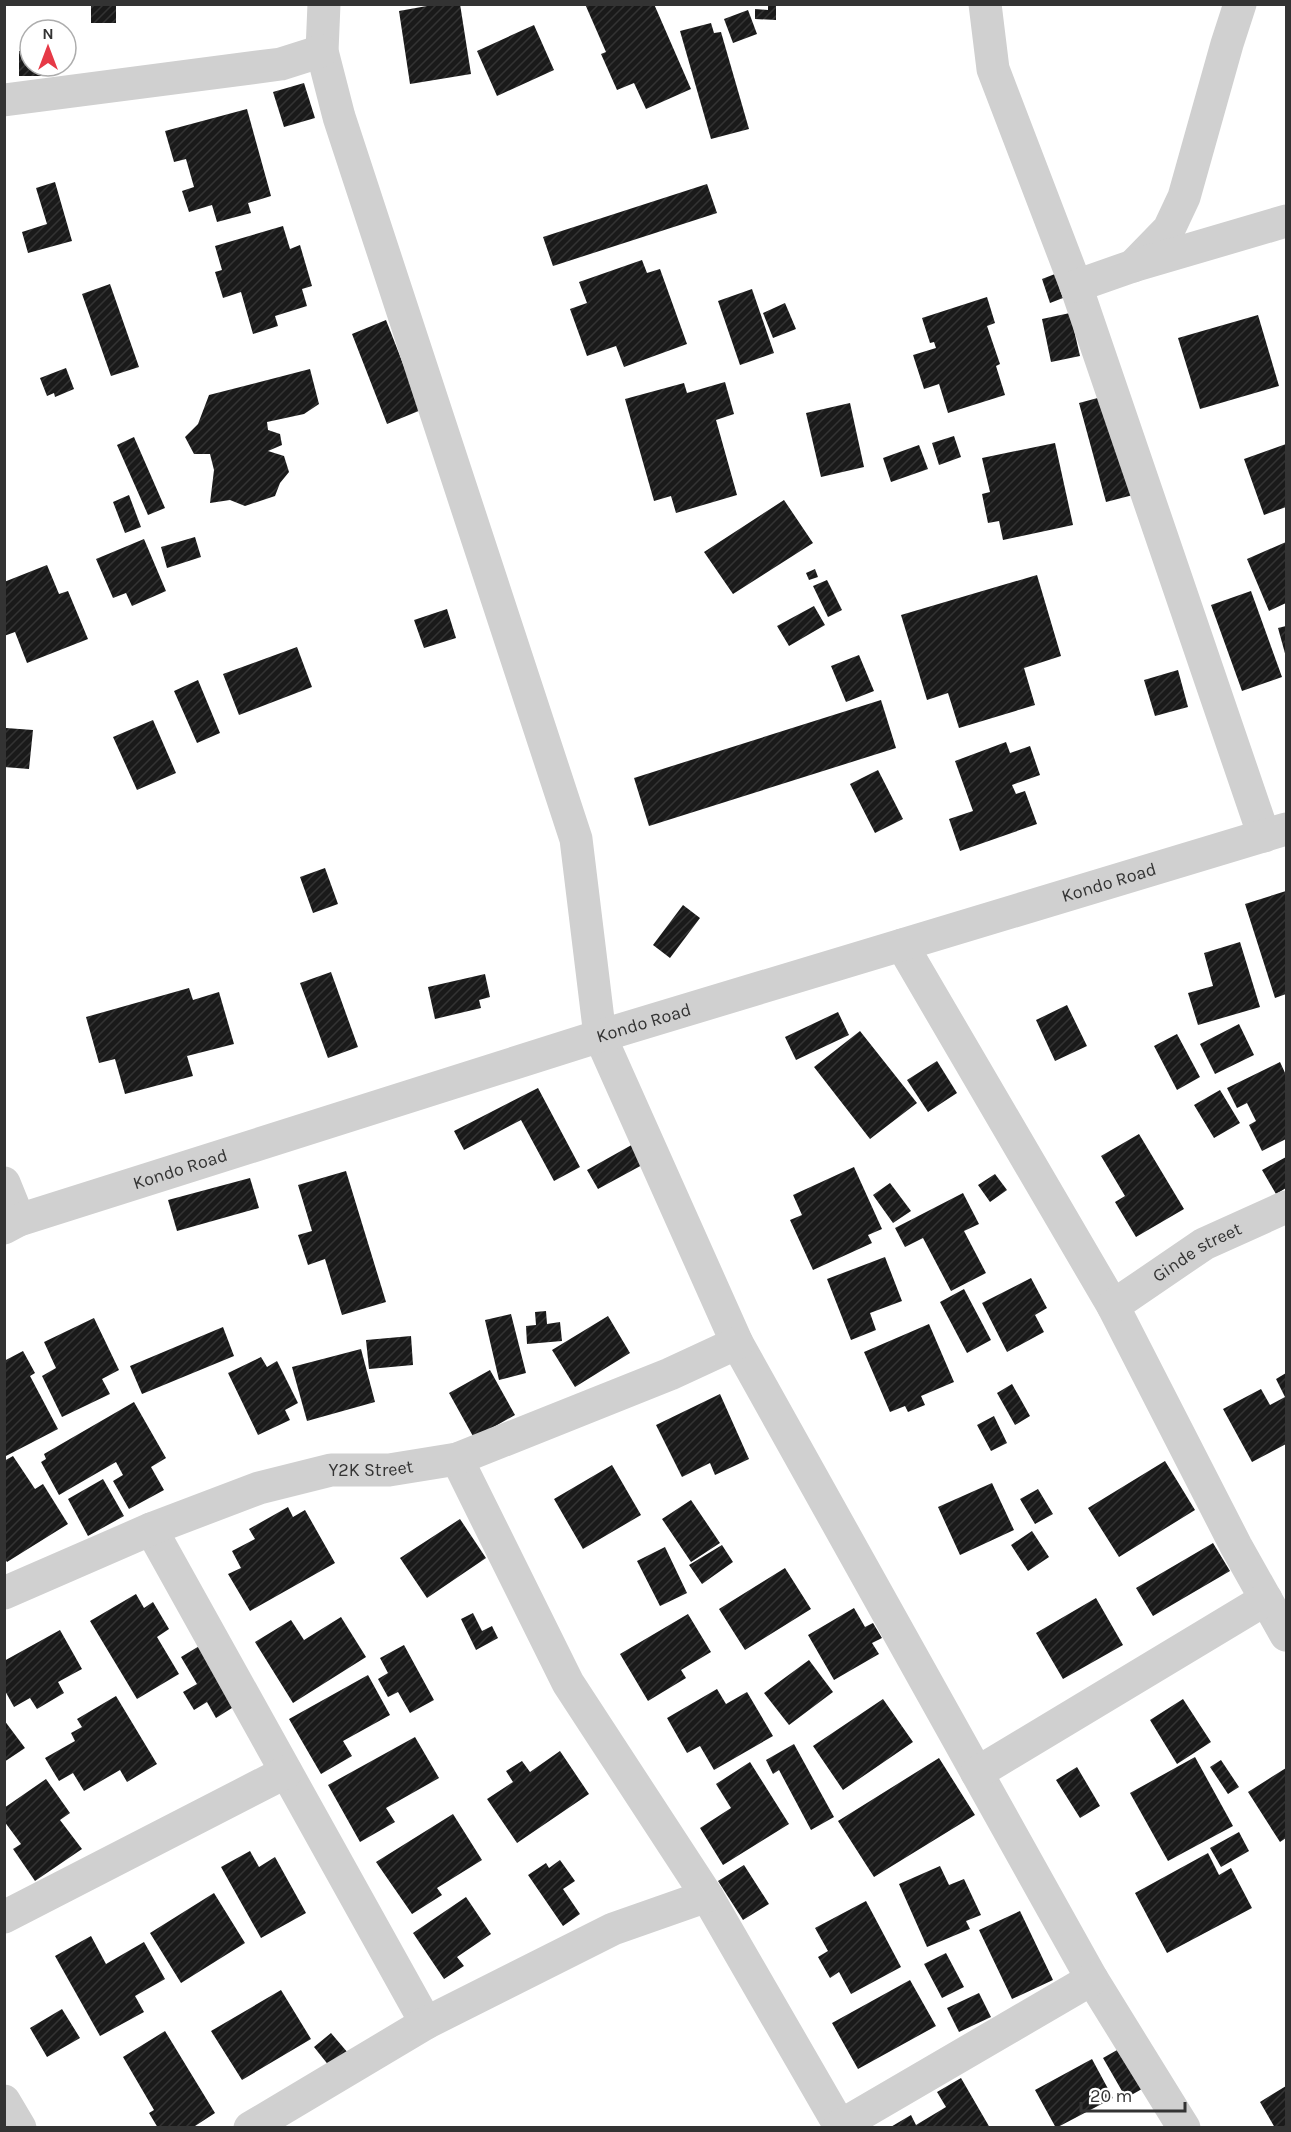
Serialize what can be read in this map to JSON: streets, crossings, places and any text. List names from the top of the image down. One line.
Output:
{"streets":{"street":["Kondo Road","Ginde street","Y2K Street"]},"scale_bar":"20 m","north":"top"}
